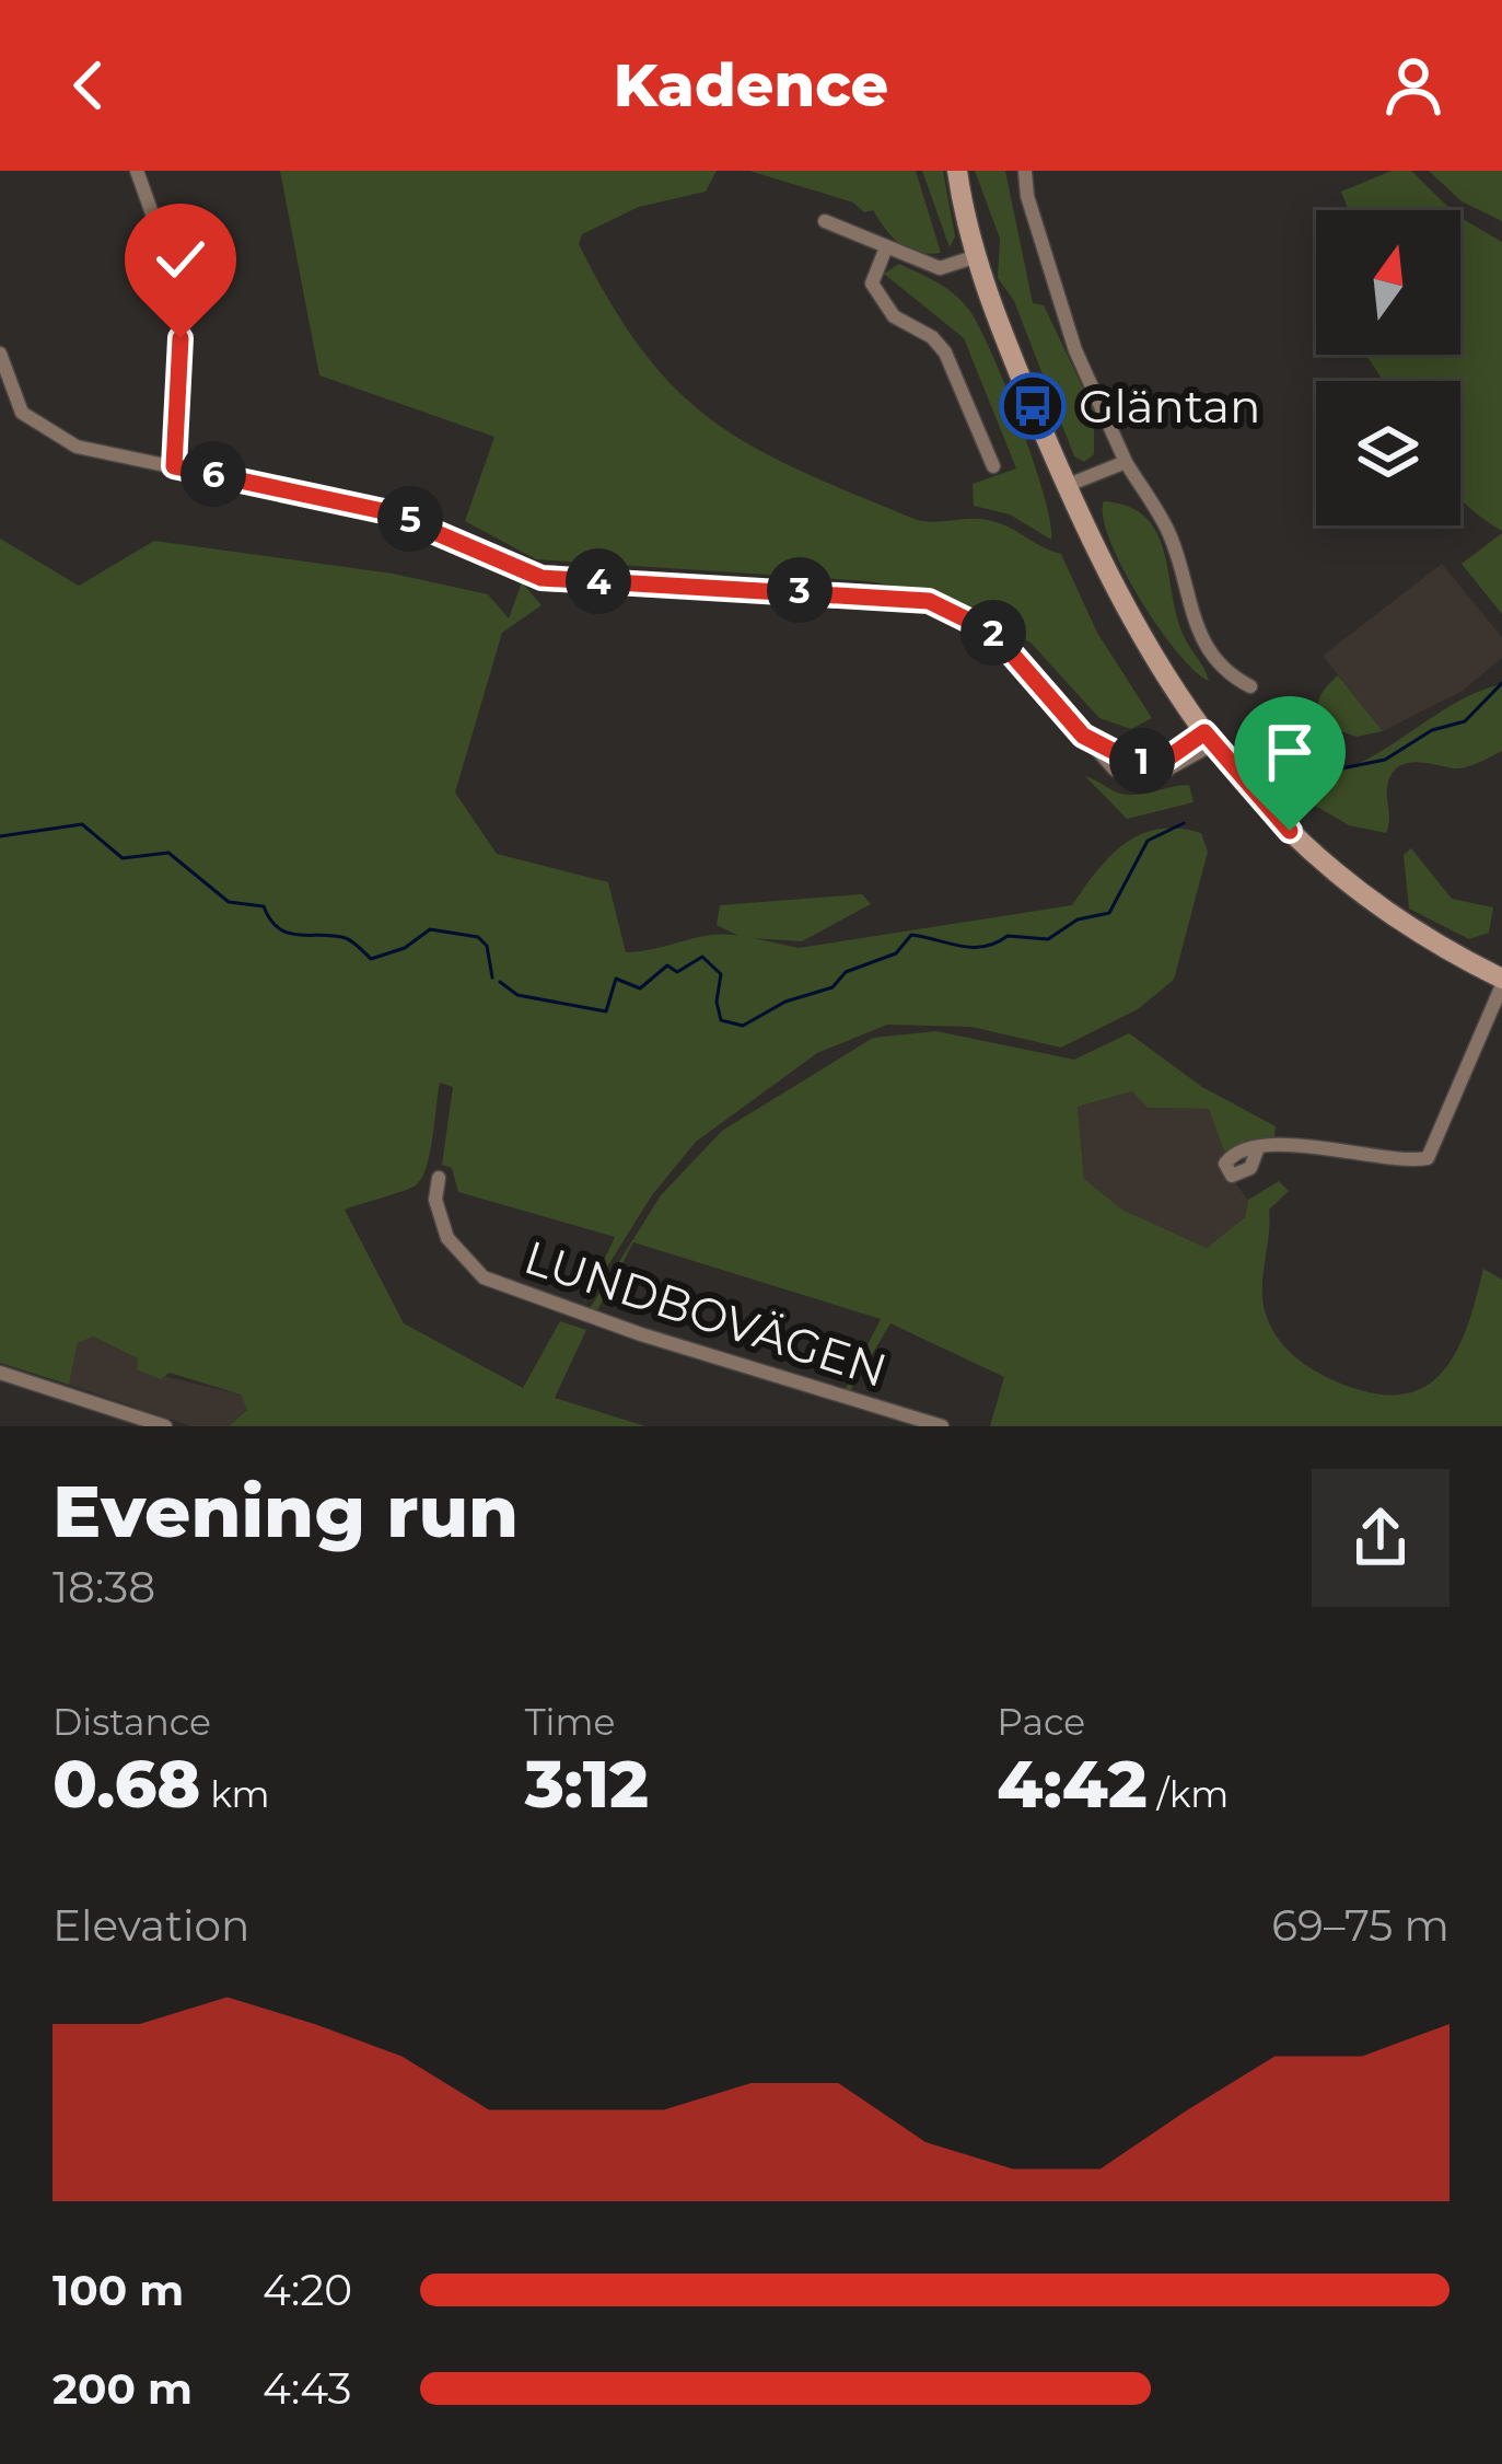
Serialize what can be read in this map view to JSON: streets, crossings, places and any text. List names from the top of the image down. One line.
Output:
{"streets":{"street":["LUNDBOVÄGEN"]},"places":{"bus stop":["Gläntan"]},"north":"top","page":{"header":"Kadence","pins":["6","5","4","3","2","1"],"heading":["Evening run","18:38"],"stats":[["Distance","0.68 km"],["Time","3:12"],["Pace","4:42 /km"]],"chart":["Elevation","69–75 m"],"list":[{"name":"100 m","note":"4:20"},{"name":"200 m","note":"4:43"}]}}
